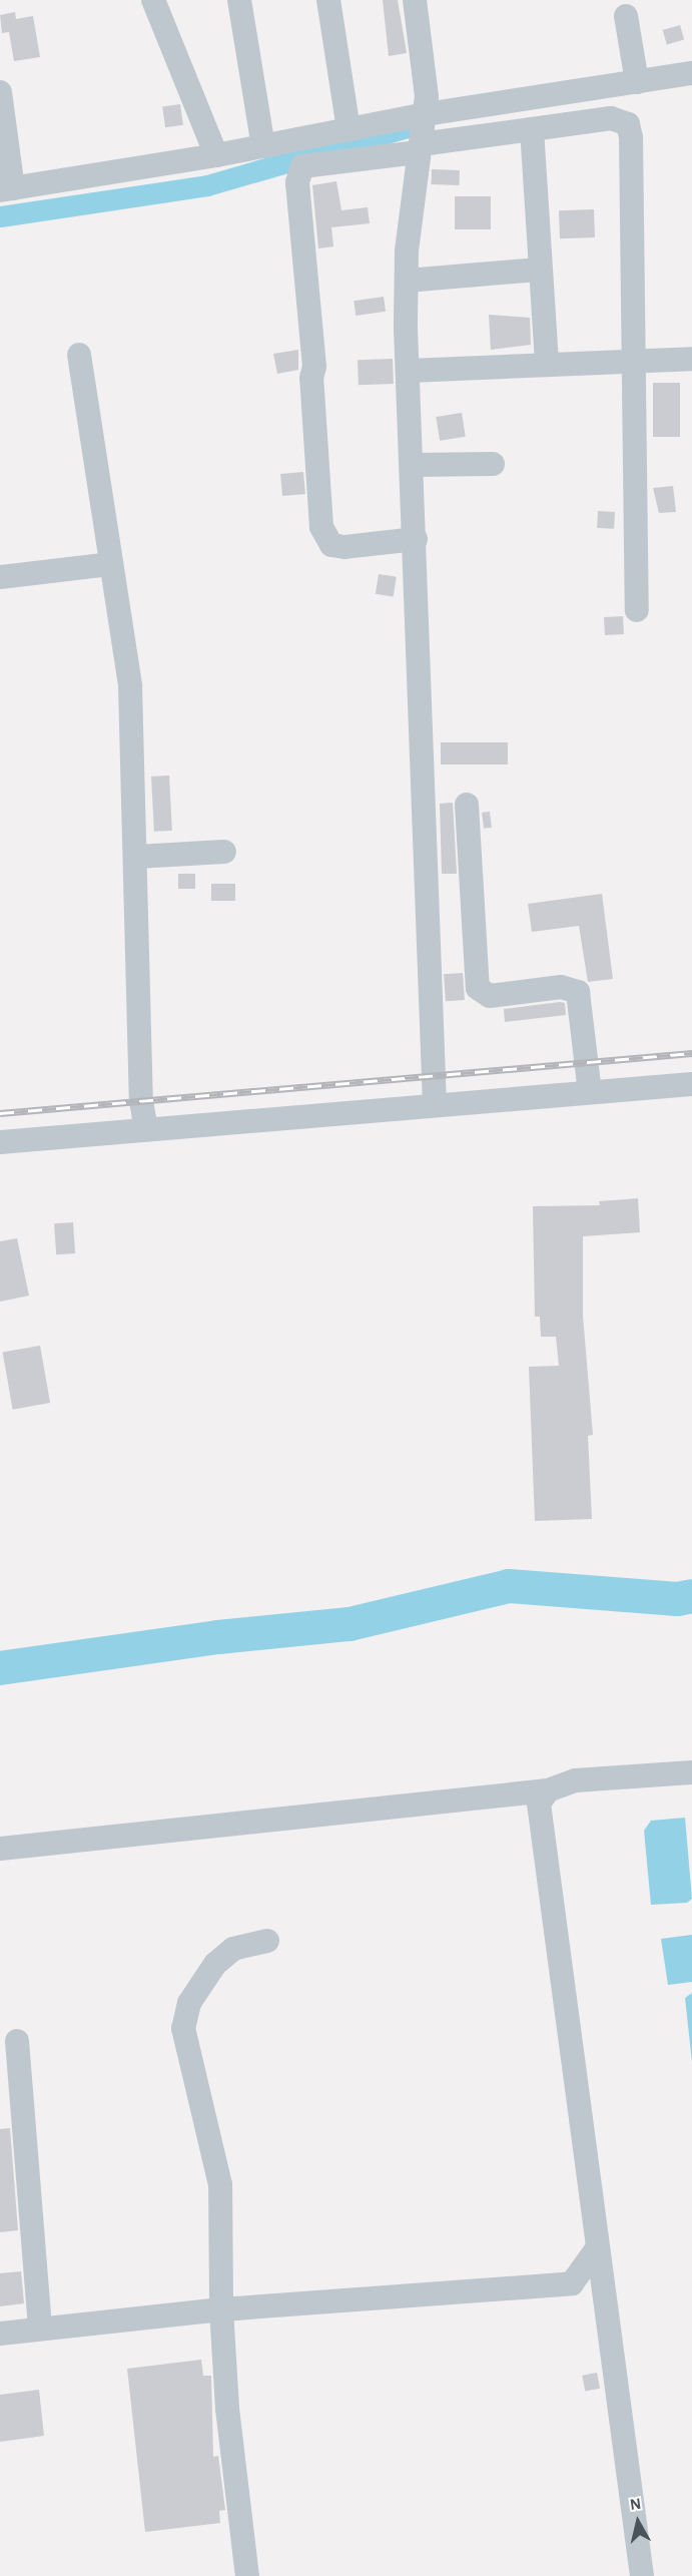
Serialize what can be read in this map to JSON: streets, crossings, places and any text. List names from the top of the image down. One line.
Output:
{"north":"top"}
